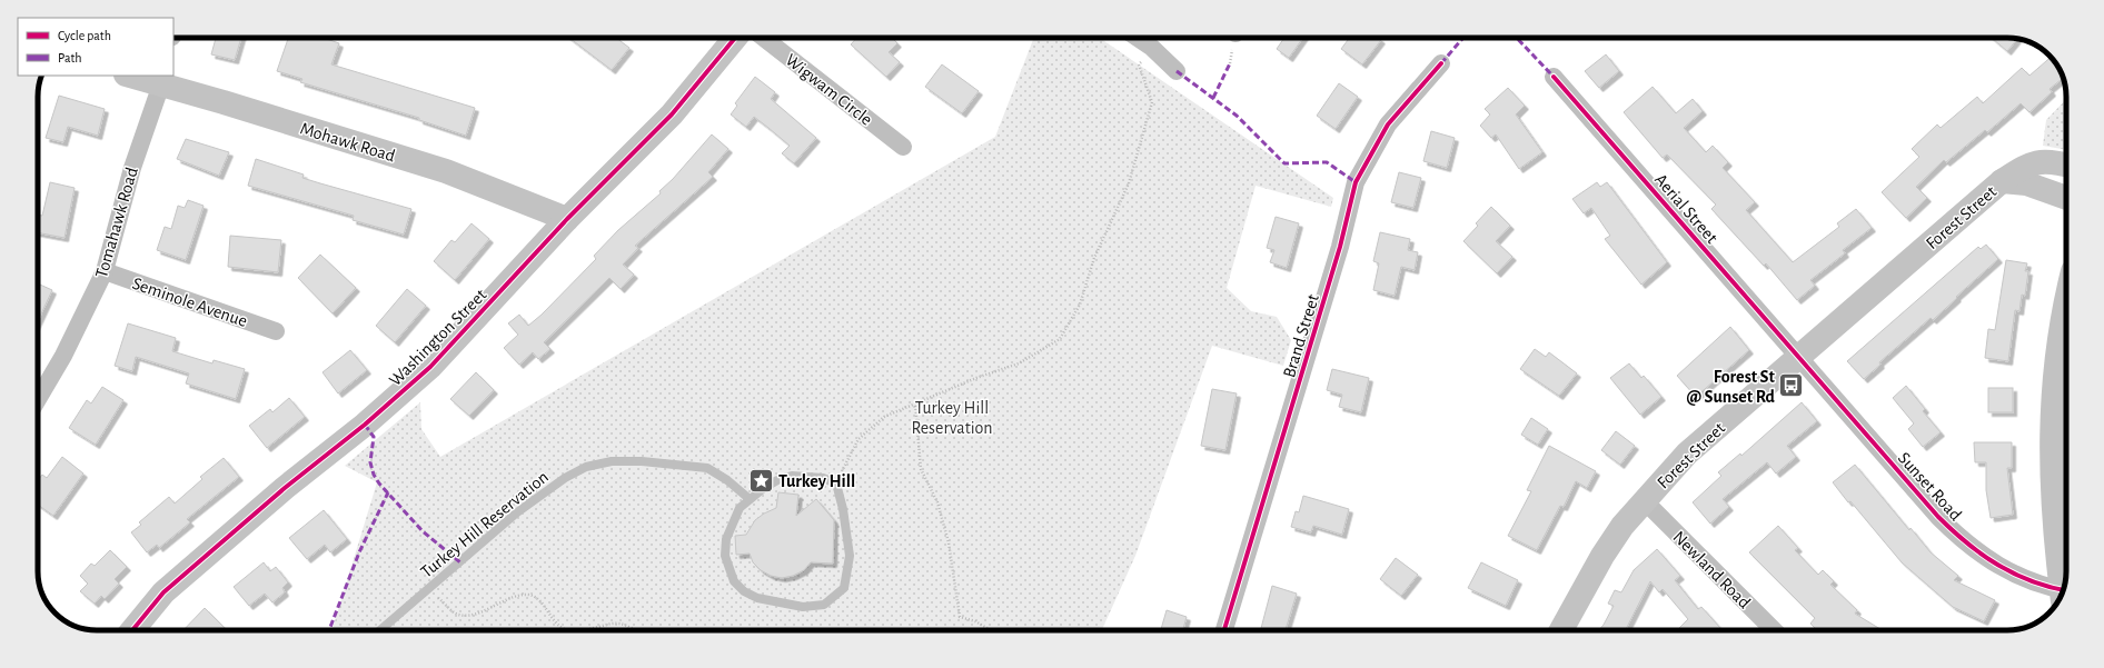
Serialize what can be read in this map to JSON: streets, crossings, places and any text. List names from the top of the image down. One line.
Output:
{"streets":{"street":["Wigwam Circle","Mohawk Road","Aerial Street","Forest Street","Tomahawk Road","Seminole Avenue","Brand Street","Washington Street","Sunset Road","Newland Road"],"lane":["Turkey Hill Reservation"]},"crossings":[["Mohawk Road","Tomahawk Road"],["Mohawk Road","Washington Street"],["Aerial Street","Forest Street"],["Aerial Street","Sunset Road"],["Forest Street","Sunset Road"],["Forest Street","Newland Road"],["Tomahawk Road","Seminole Avenue"]],"parks":["Turkey Hill Reservation"],"places":{"bus stop":["Forest St @ Sunset Rd"],"place":["Turkey Hill"]},"legend":["Cycle path","Path"]}
